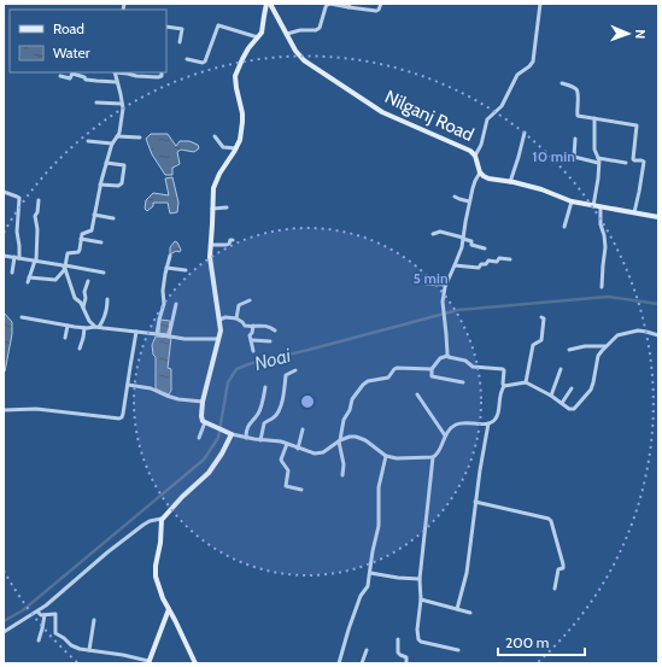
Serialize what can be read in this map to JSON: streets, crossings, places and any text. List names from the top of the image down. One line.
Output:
{"streets":{"street":["Nilganj Road"]},"water":["Noai"],"legend":["Road","Water"],"scale_bar":"200 m","north":"right","rings":["10 min","5 min"]}
